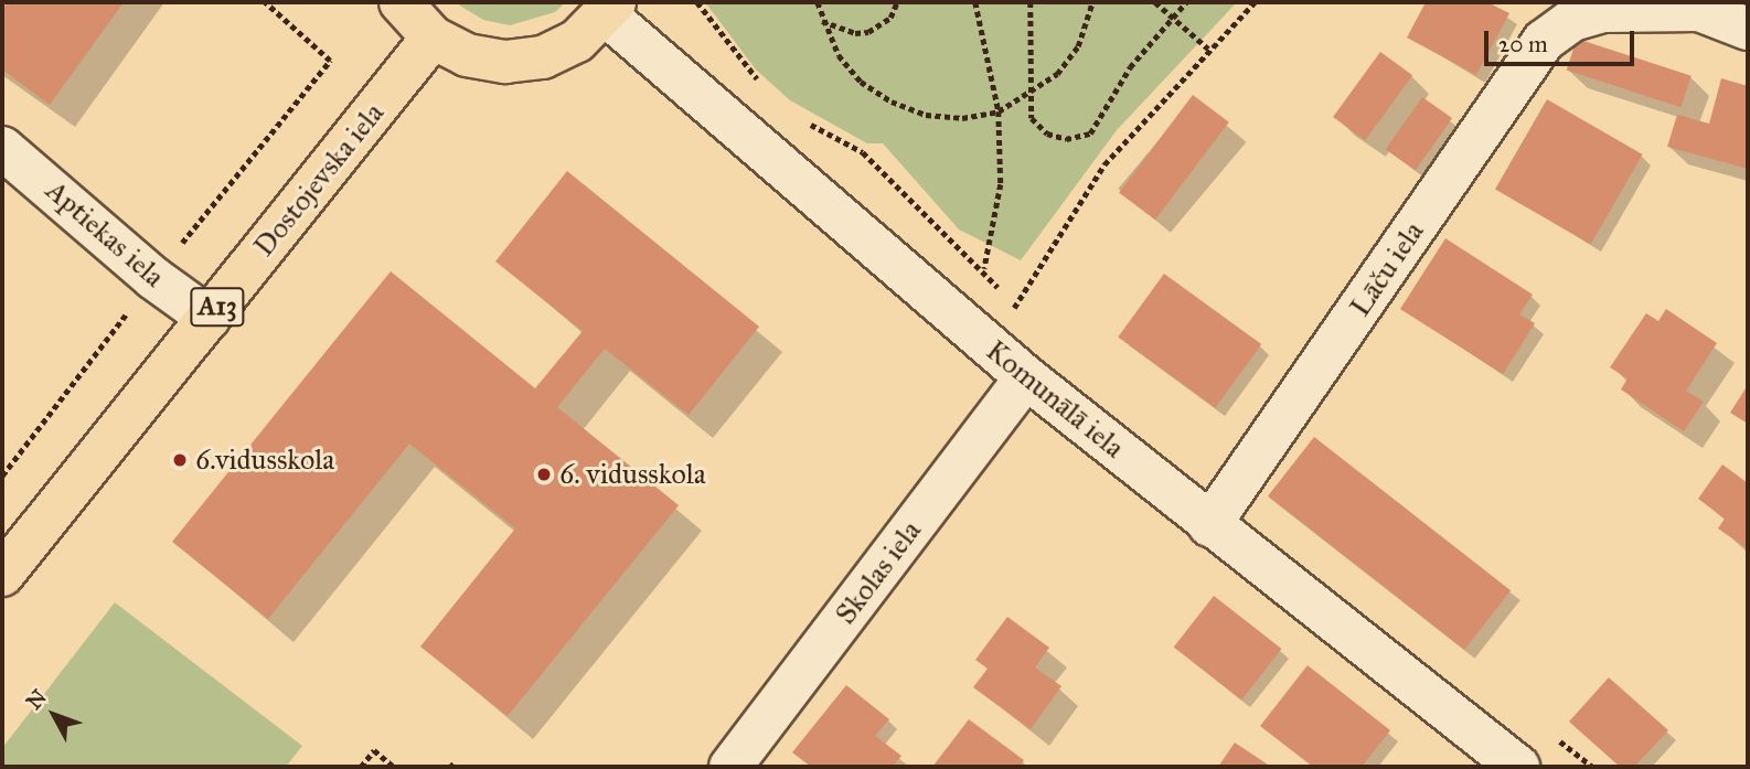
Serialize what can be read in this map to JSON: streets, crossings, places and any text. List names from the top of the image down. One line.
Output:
{"streets":{"main road":["Dostojevska iela","A13"],"street":["Aptiekas iela","Lāču iela","Komunālā iela","Skolas iela"]},"crossings":[["Dostojevska iela","Aptiekas iela"],["Lāču iela","Komunālā iela"],["Komunālā iela","Skolas iela"]],"places":["6.vidusskola","6. vidusskola"],"scale_bar":"20 m","north":"top left"}
